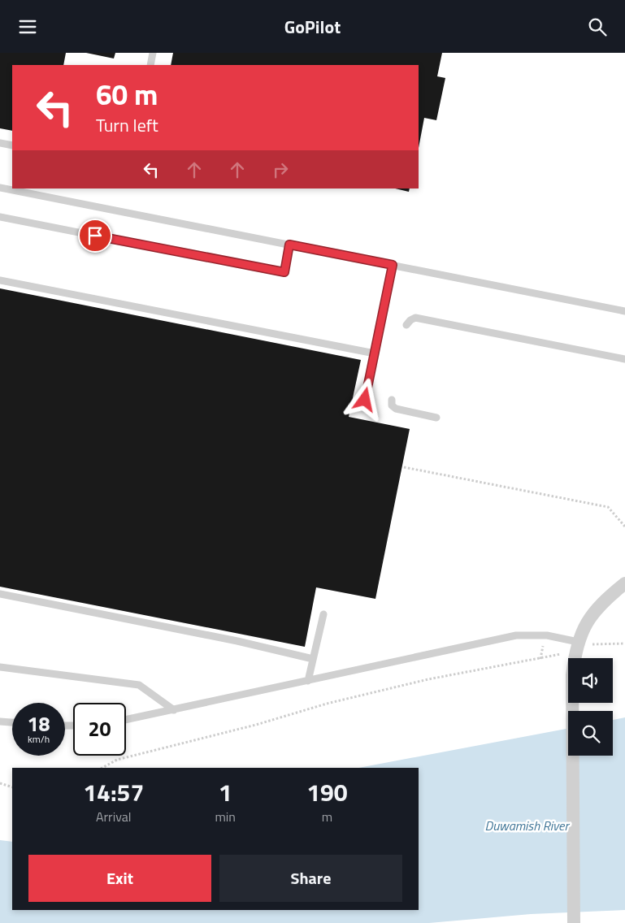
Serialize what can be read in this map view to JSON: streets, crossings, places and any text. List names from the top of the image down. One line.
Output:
{"water":["Duwamish River"],"page":{"header":"GoPilot","turn":["60 m","Turn left"],"speed":"18 km/h","limit":"20","eta":["14:57","Arrival","1","min","190","m"],"buttons":["Exit","Share"]}}
